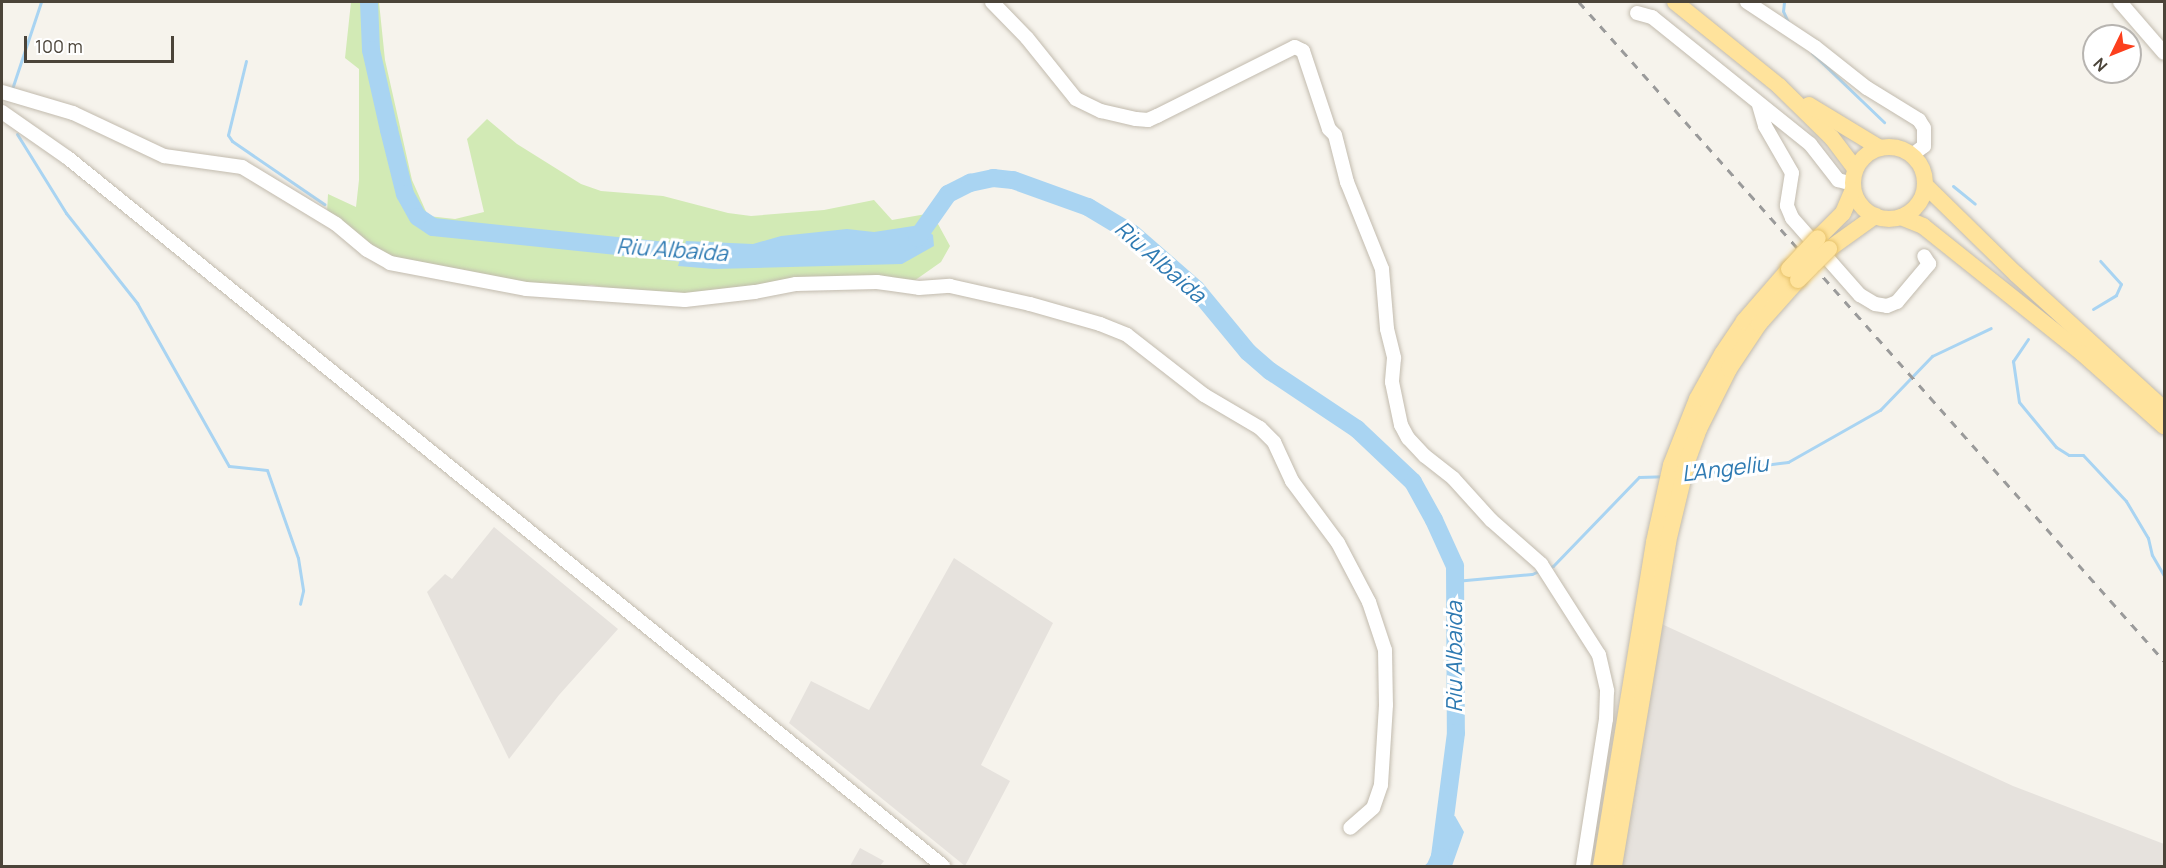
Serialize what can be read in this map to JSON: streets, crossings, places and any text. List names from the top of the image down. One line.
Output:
{"water":["Riu Albaida","L'Angeliu"],"scale_bar":"100 m","north":"bottom left"}
